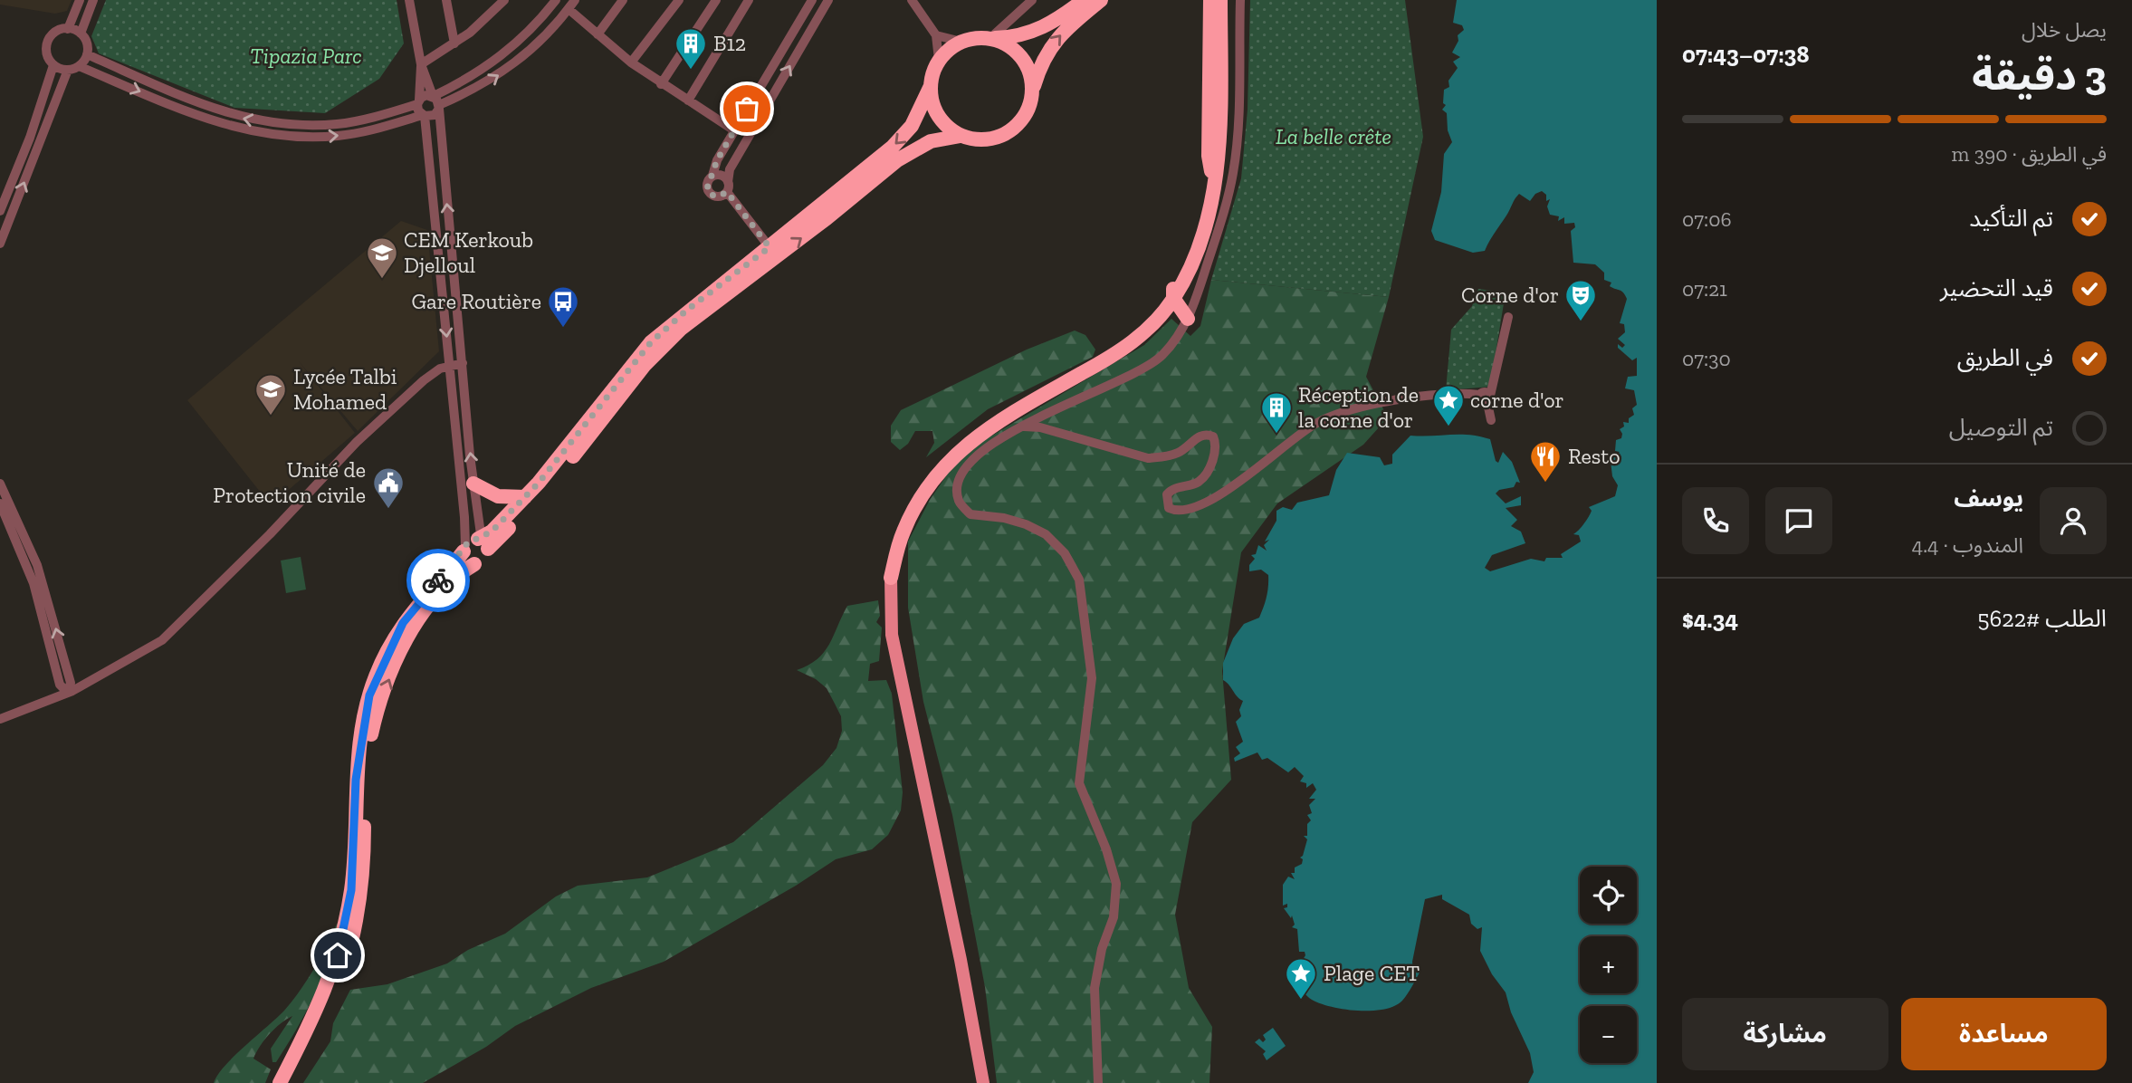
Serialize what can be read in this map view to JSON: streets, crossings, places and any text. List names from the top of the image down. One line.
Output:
{"parks":["Tipazia Parc","La belle crête"],"places":{"building":["B12","Réception de la corne d'or"],"school or university":["CEM Kerkoub Djelloul","Lycée Talbi Mohamed"],"theatre":["Corne d'or"],"bus stop":["Gare Routière"],"place":["corne d'or","Plage CET"],"restaurant":["Resto"],"public building":["Unité de Protection civile"]},"page":{"heading":["3 دقيقة","يصل خلال","07:38–07:43"],"panel":["يوسف","المندوب · 4.4","الطلب #5622","$4.34"],"bar":"في الطريق · 390 m","list":[["تم التأكيد","07:06"],["قيد التحضير","07:21"],["في الطريق","07:30"],"تم التوصيل"],"map_buttons":["+","−"],"buttons":["مساعدة","مشاركة"]}}
